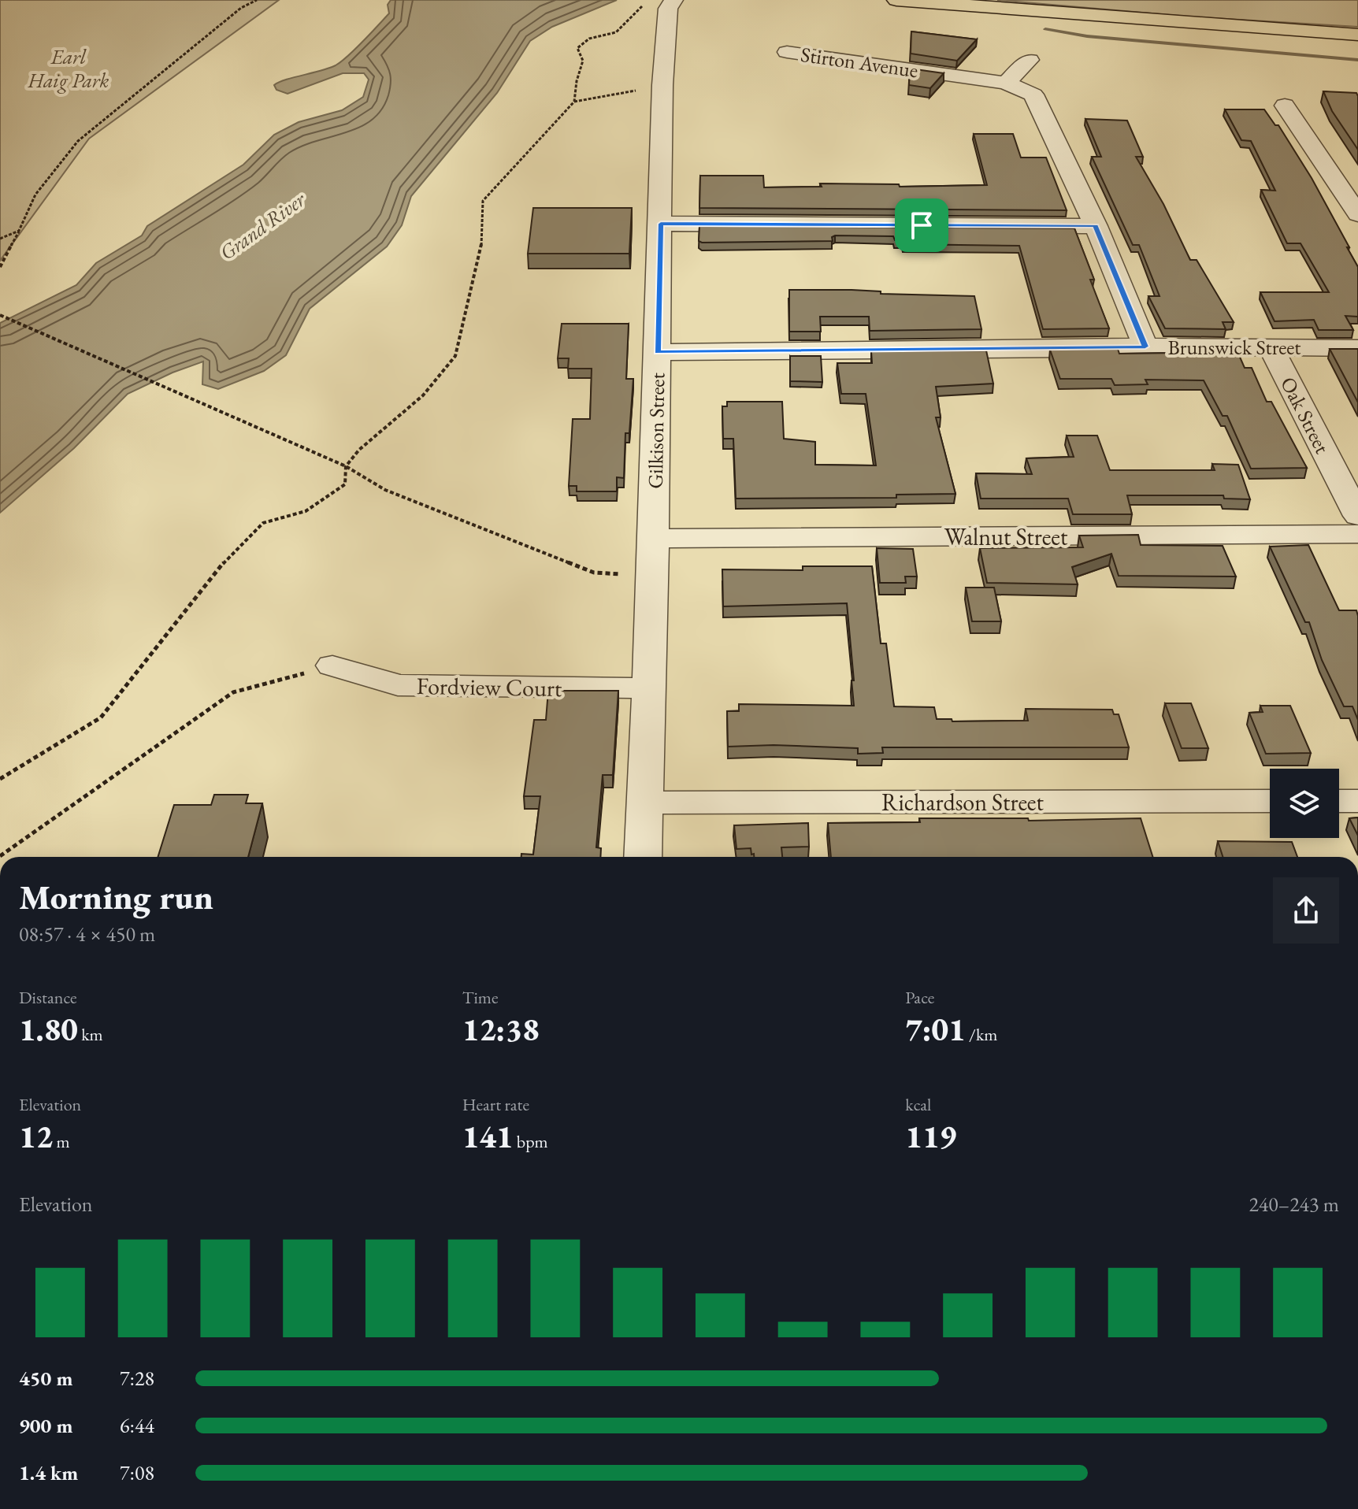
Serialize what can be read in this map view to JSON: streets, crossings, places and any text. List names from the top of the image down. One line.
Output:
{"streets":{"street":["Stirton Avenue","Brunswick Street","Oak Street","Gilkison Street","Walnut Street","Fordview Court","Richardson Street"]},"crossings":[["Stirton Avenue","Brunswick Street"],["Brunswick Street","Oak Street"],["Brunswick Street","Gilkison Street"],["Gilkison Street","Walnut Street"],["Gilkison Street","Fordview Court"],["Gilkison Street","Richardson Street"]],"water":["Grand River"],"parks":["Earl Haig Park"],"page":{"heading":["Morning run","08:57 · 4 × 450 m"],"stats":[["Distance","1.80 km"],["Time","12:38"],["Pace","7:01 /km"],["Elevation","12 m"],["Heart rate","141 bpm"],["kcal","119"]],"chart":["Elevation","240–243 m"],"list":[{"name":"450 m","note":"7:28"},{"name":"900 m","note":"6:44"},{"name":"1.4 km","note":"7:08"}]}}
